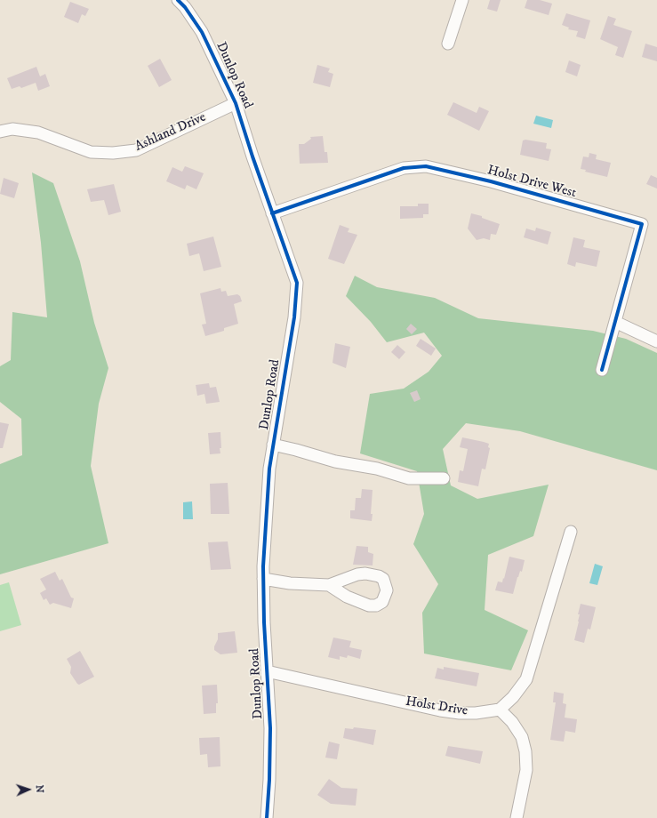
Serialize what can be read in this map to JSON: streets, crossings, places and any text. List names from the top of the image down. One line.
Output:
{"streets":{"street":["Dunlop Road","Ashland Drive","Holst Drive West","Holst Drive"]},"crossings":[["Dunlop Road","Ashland Drive"],["Dunlop Road","Holst Drive West"],["Dunlop Road","Holst Drive"]],"north":"right"}
